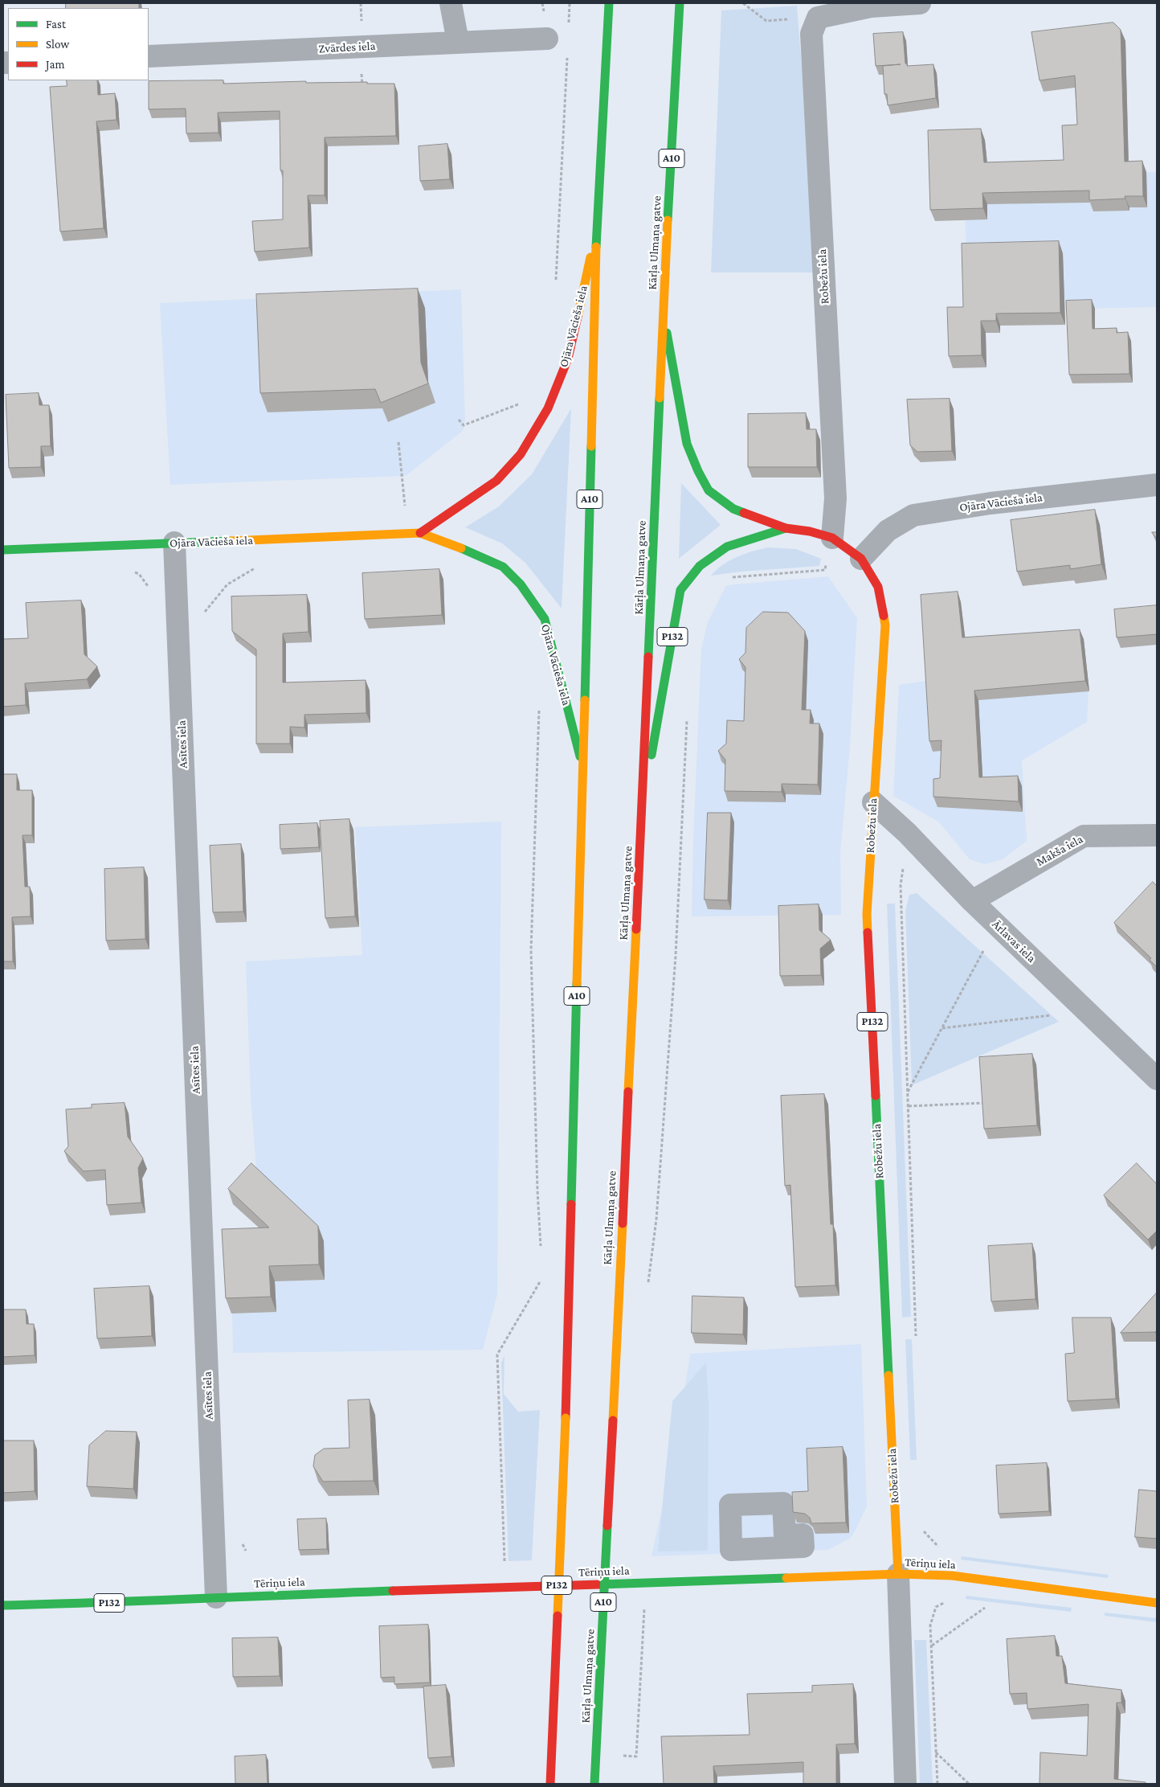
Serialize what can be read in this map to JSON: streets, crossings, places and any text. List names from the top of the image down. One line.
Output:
{"streets":{"main road":["A10","Kārļa Ulmaņa gatve","Robežu iela","Ojāra Vācieša iela","P132","Tēriņu iela"],"street":["Zvārdes iela","Asītes iela","Makša iela","Ārlavas iela"]},"crossings":[["A10","Ojāra Vācieša iela"],["Kārļa Ulmaņa gatve","Robežu iela"],["Robežu iela","Ojāra Vācieša iela"],["Robežu iela","Ārlavas iela"],["Robežu iela","Tēriņu iela"],["Ojāra Vācieša iela","Asītes iela"],["Asītes iela","Tēriņu iela"],["Makša iela","Ārlavas iela"]],"legend":["Fast","Slow","Jam"]}
